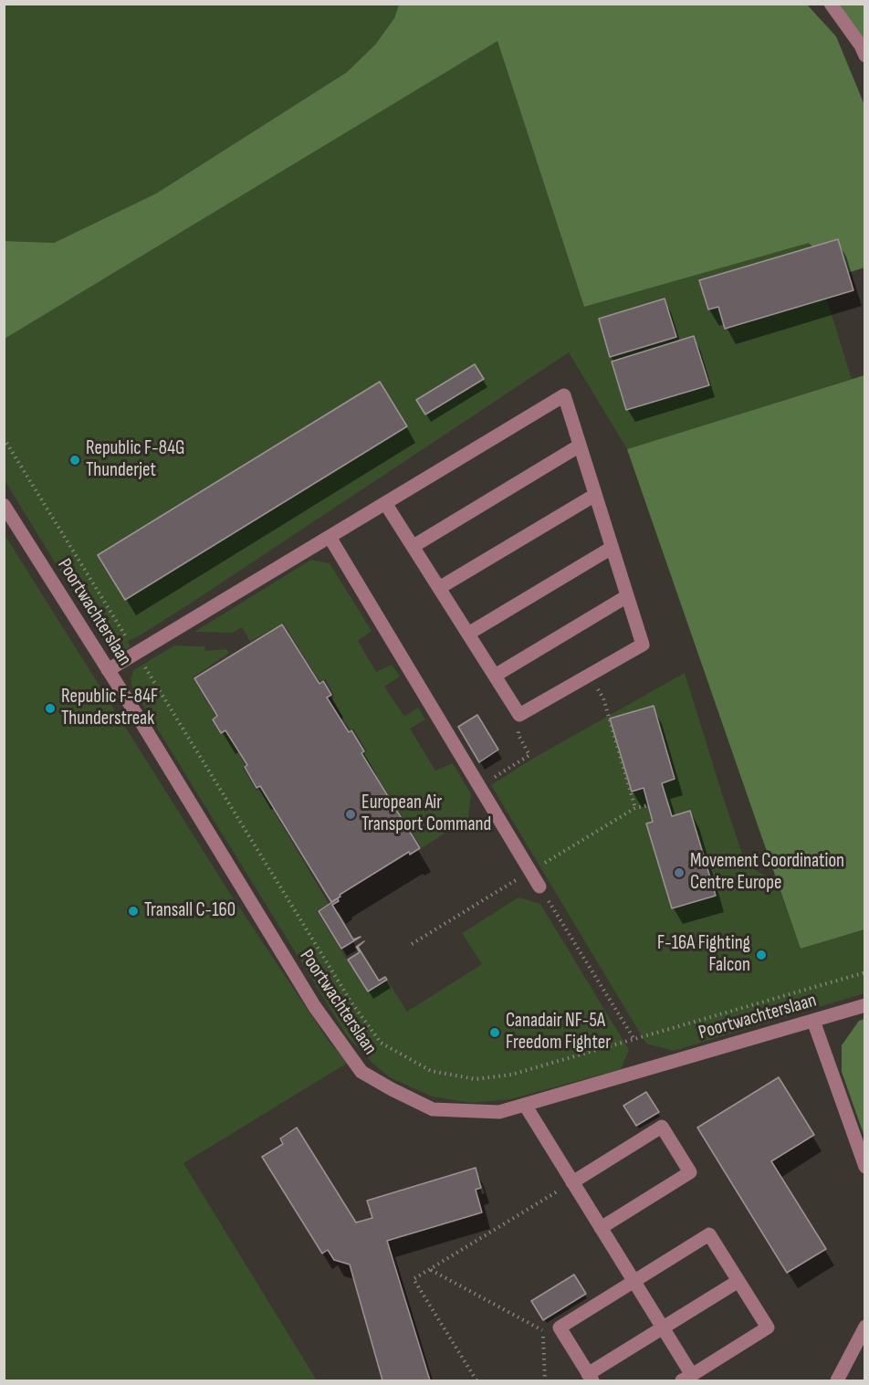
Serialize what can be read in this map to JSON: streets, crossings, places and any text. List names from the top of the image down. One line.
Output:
{"streets":{"lane":["Poortwachterslaan"]},"places":["Republic F-84G Thunderjet","Republic F-84F Thunderstreak","European Air Transport Command","Movement Coordination Centre Europe","Transall C-160","F-16A Fighting Falcon","Canadair NF-5A Freedom Fighter"]}
